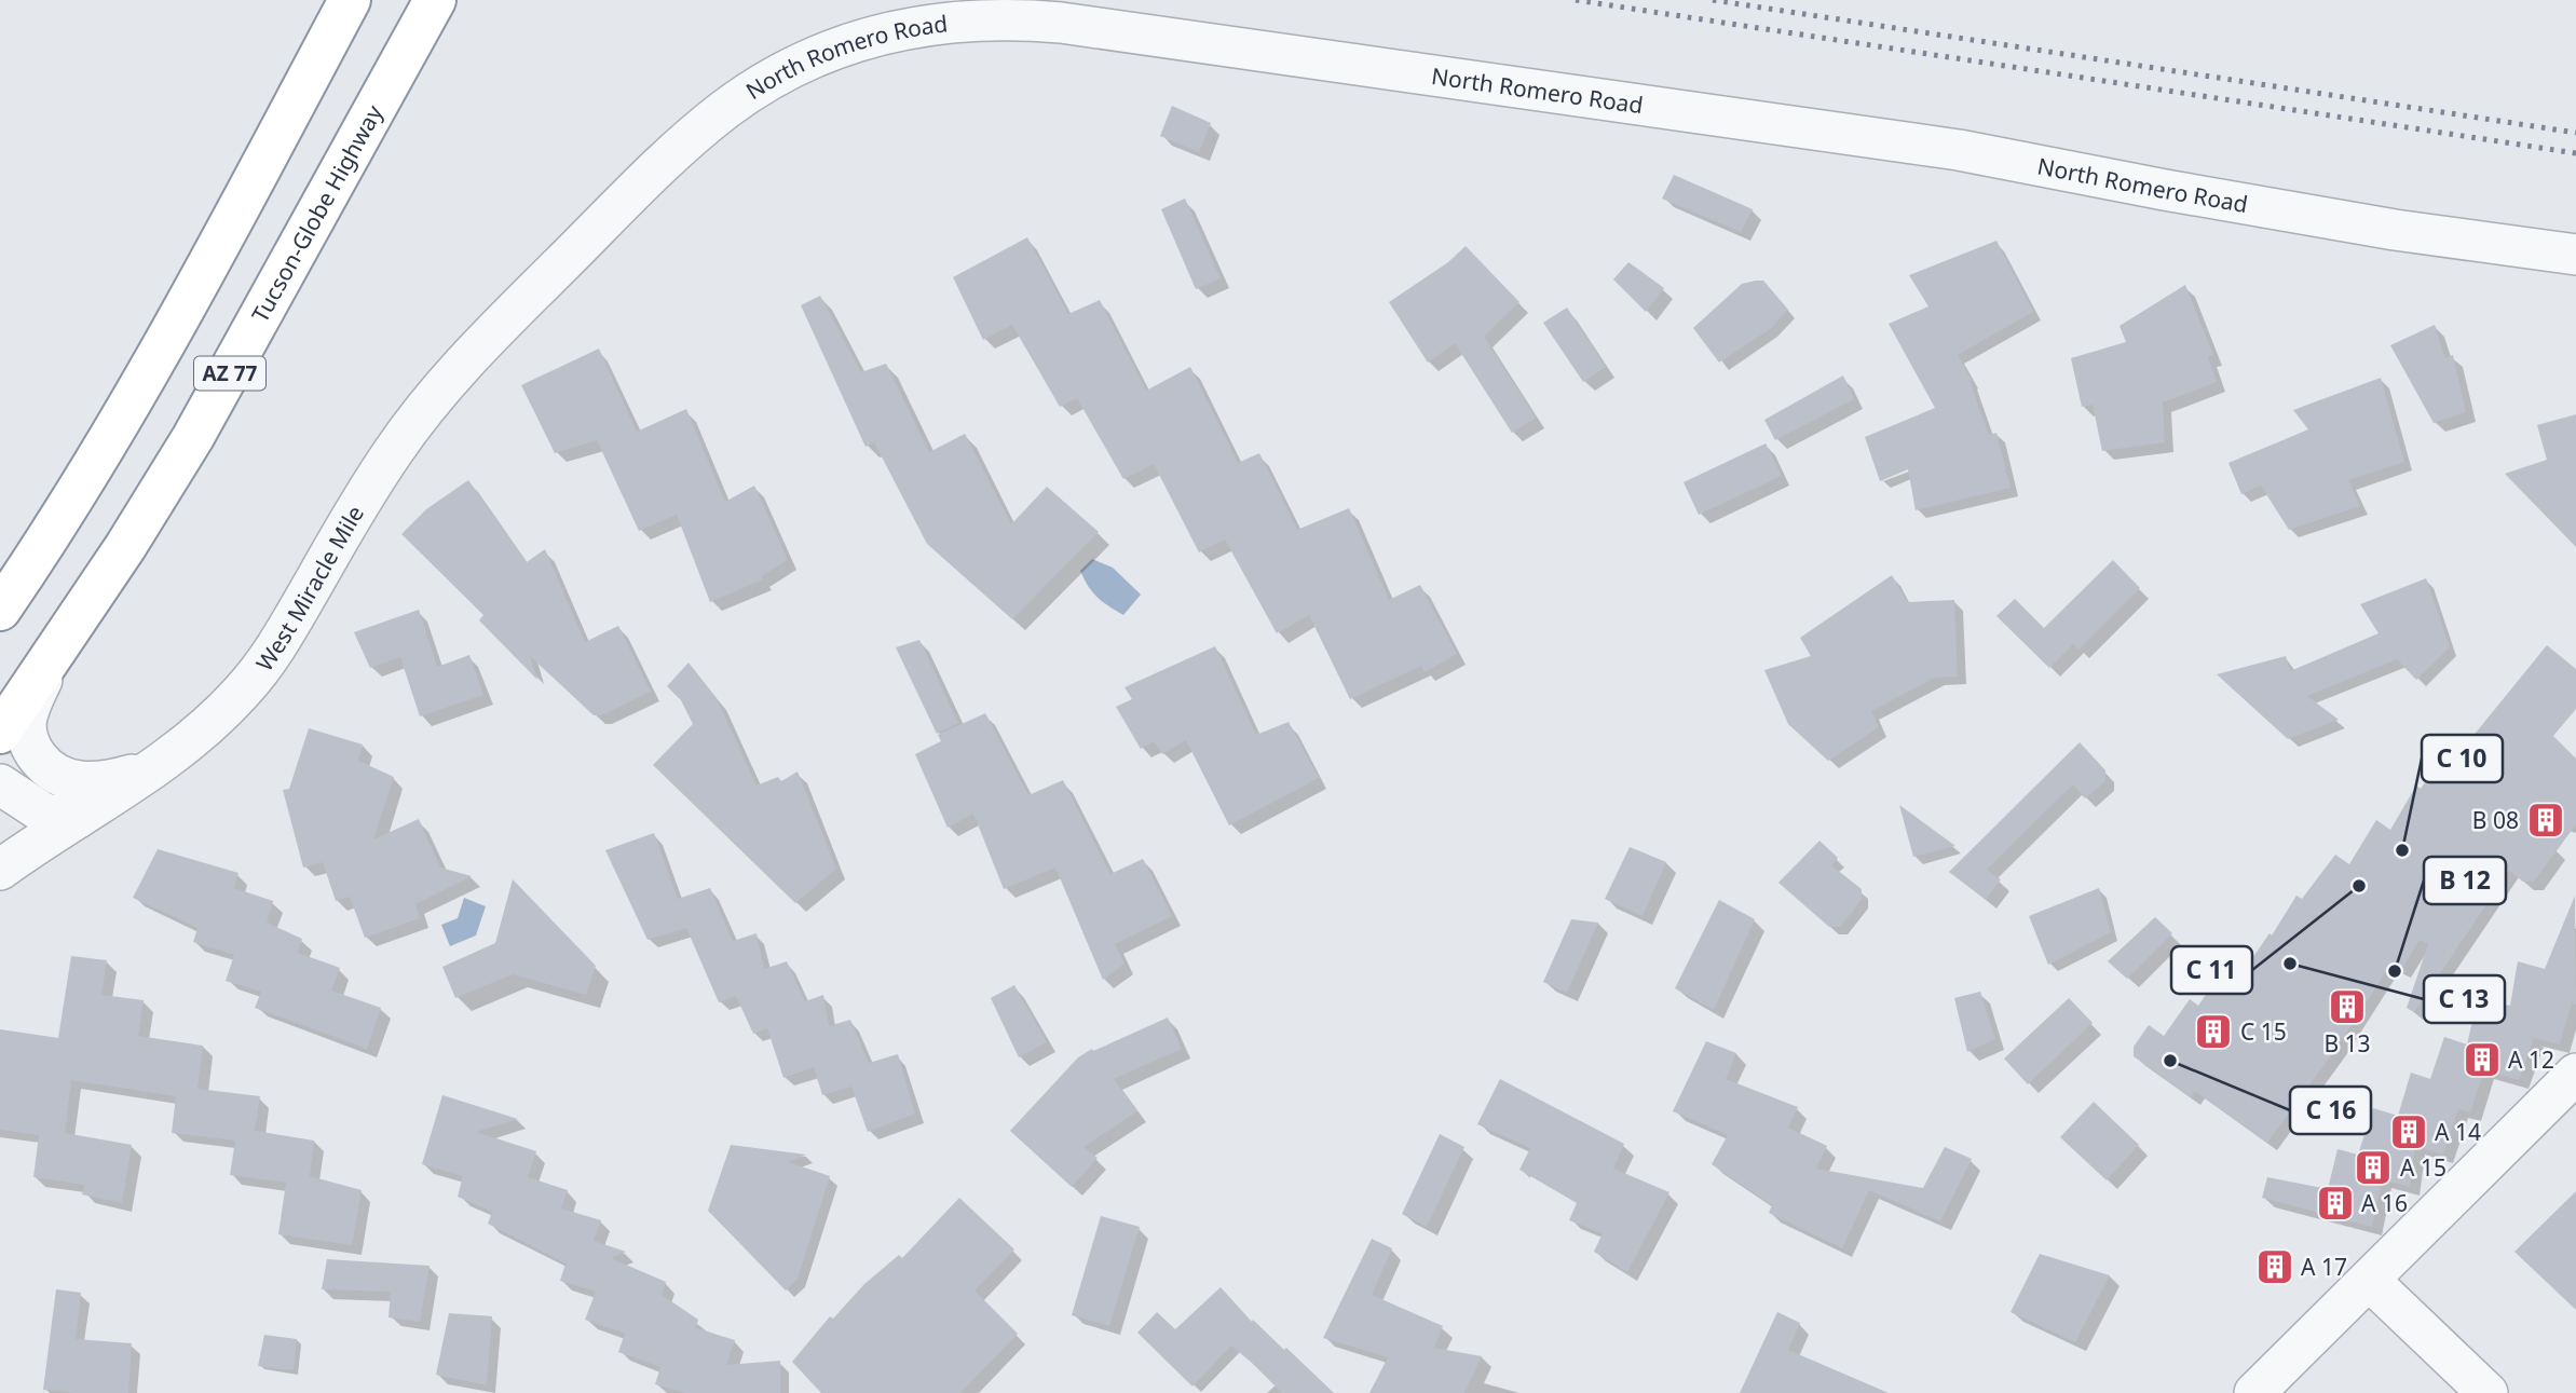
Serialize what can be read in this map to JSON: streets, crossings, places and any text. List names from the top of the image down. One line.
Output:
{"streets":{"highway":["Tucson-Globe Highway","AZ 77"],"street":["North Romero Road","West Miracle Mile"]},"crossings":[["North Romero Road","West Miracle Mile"]],"places":{"building":["B 08","B 13","C 15","A 12","A 14","A 15","A 16","A 17"],"other":["C 10","C 11","C 13","B 12","C 16"]}}
